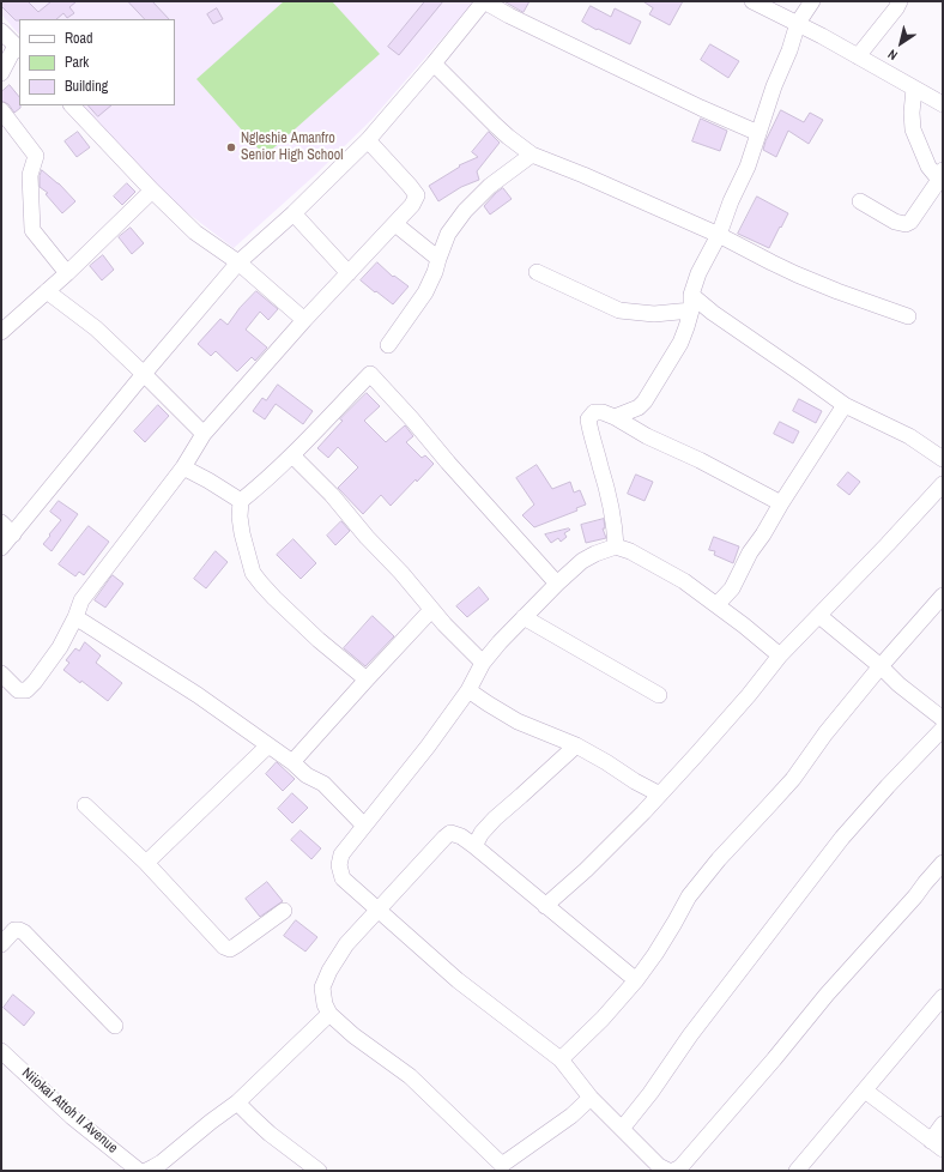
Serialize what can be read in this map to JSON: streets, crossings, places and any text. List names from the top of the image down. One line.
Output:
{"streets":{"street":["Niiokai Attoh II Avenue"]},"places":["Ngleshie Amanfro Senior High School"],"legend":["Road","Park","Building"],"north":"bottom left"}
